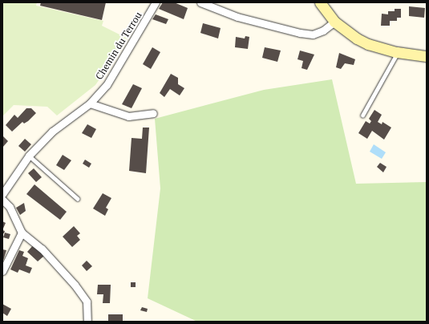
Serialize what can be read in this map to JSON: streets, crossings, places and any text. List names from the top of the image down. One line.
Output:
{"streets":{"street":["Chemin du Terrou"]}}
